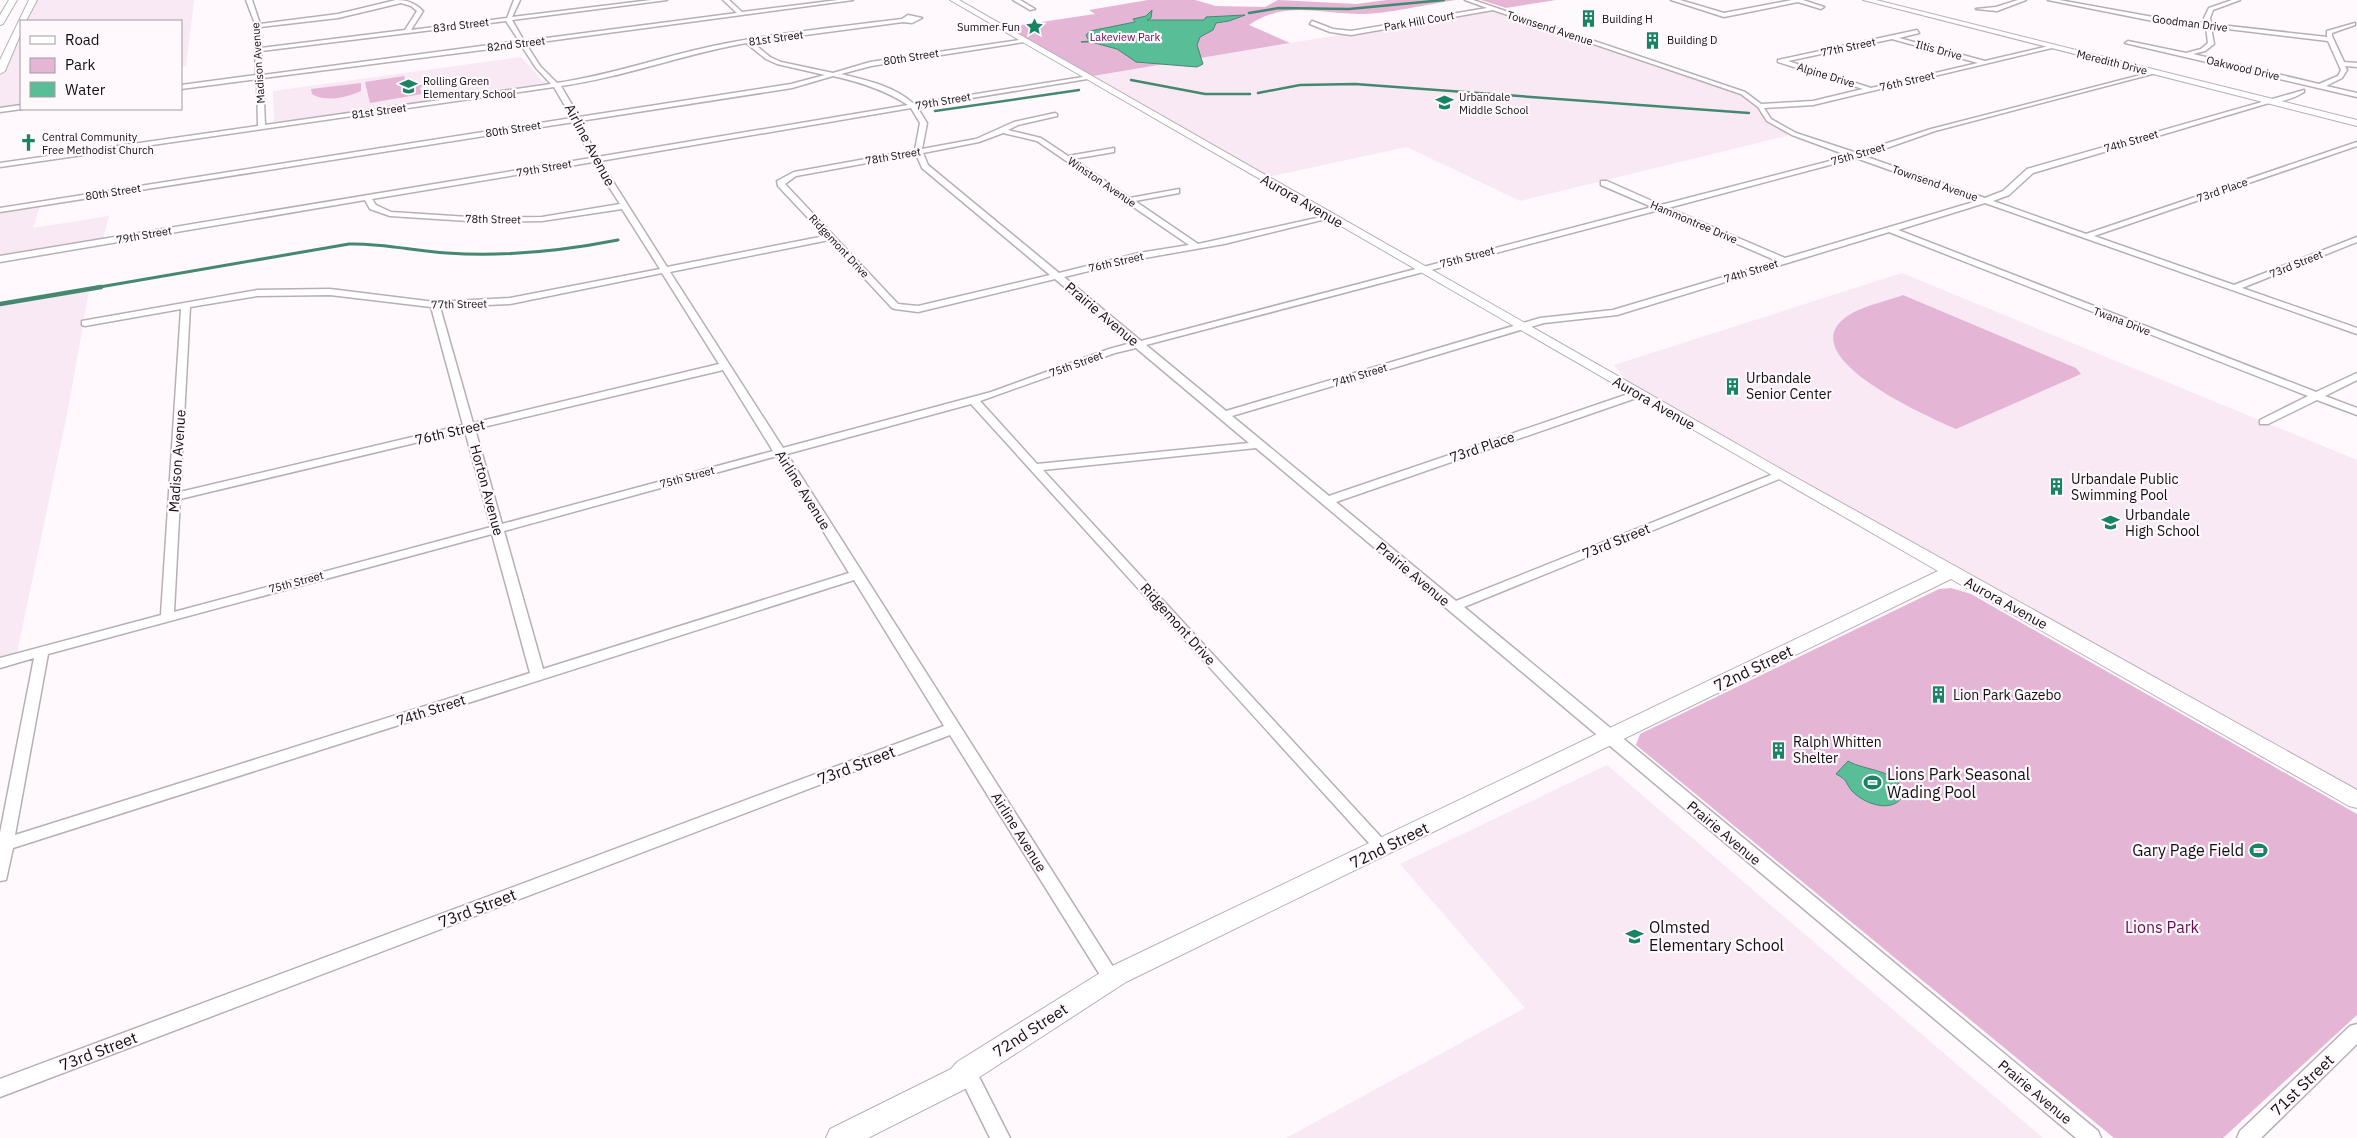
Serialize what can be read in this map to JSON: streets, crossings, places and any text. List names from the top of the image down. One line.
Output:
{"streets":{"street":["Park Hill Court","Goodman Drive","83rd Street","Townsend Avenue","81st Street","82nd Street","77th Street","Iltis Drive","80th Street","Meredith Drive","Madison Avenue","Oakwood Drive","Alpine Drive","76th Street","79th Street","74th Street","Airline Avenue","75th Street","78th Street","Winston Avenue","73rd Place","Aurora Avenue","Hammontree Drive","Ridgemont Drive","73rd Street","Prairie Avenue","Twana Drive","Horton Avenue","72nd Street","71st Street"]},"crossings":[["Park Hill Court","Townsend Avenue"],["83rd Street","Madison Avenue"],["83rd Street","Airline Avenue"],["Townsend Avenue","76th Street"],["Townsend Avenue","74th Street"],["Townsend Avenue","75th Street"],["Townsend Avenue","73rd Place"],["Townsend Avenue","73rd Street"],["81st Street","Madison Avenue"],["81st Street","Airline Avenue"],["82nd Street","Madison Avenue"],["82nd Street","Airline Avenue"],["77th Street","Iltis Drive"],["77th Street","Madison Avenue"],["77th Street","Alpine Drive"],["77th Street","Airline Avenue"],["77th Street","Ridgemont Drive"],["77th Street","Horton Avenue"],["Iltis Drive","76th Street"],["80th Street","Airline Avenue"],["80th Street","Aurora Avenue"],["Meredith Drive","76th Street"],["Meredith Drive","74th Street"],["Meredith Drive","75th Street"],["Madison Avenue","76th Street"],["Madison Avenue","75th Street"],["Oakwood Drive","74th Street"],["Alpine Drive","76th Street"],["76th Street","Airline Avenue"],["76th Street","Winston Avenue"],["76th Street","Aurora Avenue"],["76th Street","Ridgemont Drive"],["76th Street","Prairie Avenue"],["76th Street","Horton Avenue"],["79th Street","Airline Avenue"],["79th Street","78th Street"],["79th Street","Aurora Avenue"],["74th Street","Airline Avenue"],["74th Street","Aurora Avenue"],["74th Street","Hammontree Drive"],["74th Street","Prairie Avenue"],["74th Street","Twana Drive"],["74th Street","Horton Avenue"],["Airline Avenue","75th Street"],["Airline Avenue","78th Street"],["Airline Avenue","73rd Street"],["Airline Avenue","72nd Street"],["75th Street","Aurora Avenue"],["75th Street","Hammontree Drive"],["75th Street","Ridgemont Drive"],["75th Street","Prairie Avenue"],["75th Street","Horton Avenue"],["78th Street","Winston Avenue"],["78th Street","Ridgemont Drive"],["78th Street","Prairie Avenue"],["73rd Place","Aurora Avenue"],["73rd Place","Prairie Avenue"],["Aurora Avenue","73rd Street"],["Aurora Avenue","72nd Street"],["Ridgemont Drive","72nd Street"],["73rd Street","Prairie Avenue"],["Prairie Avenue","72nd Street"]],"parks":["Lakeview Park","Lions Park"],"places":{"building":["Building H","Building D","Urbandale Senior Center","Urbandale Public Swimming Pool","Lion Park Gazebo","Ralph Whitten Shelter"],"place":["Summer Fun"],"school or university":["Rolling Green Elementary School","Urbandale Middle School","Urbandale High School","Olmsted Elementary School"],"church":["Central Community Free Methodist Church"],"sports":["Lions Park Seasonal Wading Pool","Gary Page Field"]},"legend":["Road","Park","Water"]}
